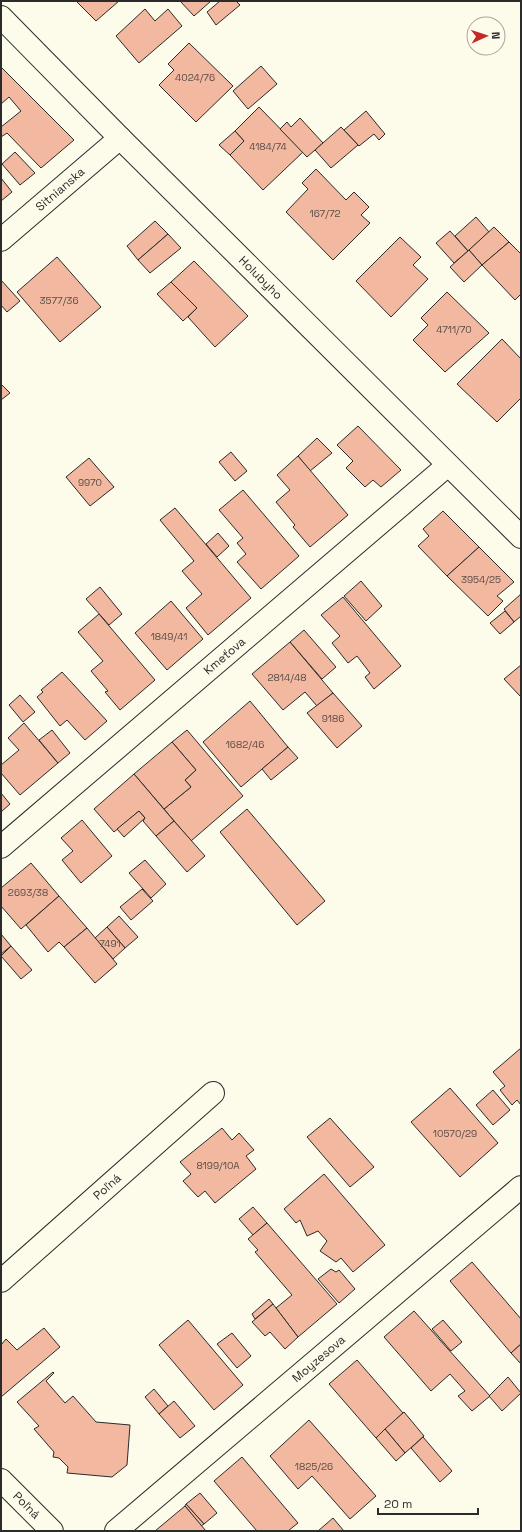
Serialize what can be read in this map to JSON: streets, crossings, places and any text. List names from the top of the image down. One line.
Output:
{"streets":{"street":["Sitnianska","Holubyho","Kmeťova","Poľná","Moyzesova"]},"crossings":[["Sitnianska","Holubyho"],["Holubyho","Kmeťova"]],"house_numbers":["4024/76","4184/74","167/72","3577/36","4711/70","9970","3954/25","1849/41","2814/48","9186","1682/46","2693/38","7491","10570/29","8199/10A","1825/26"],"scale_bar":"20 m","north":"right"}
